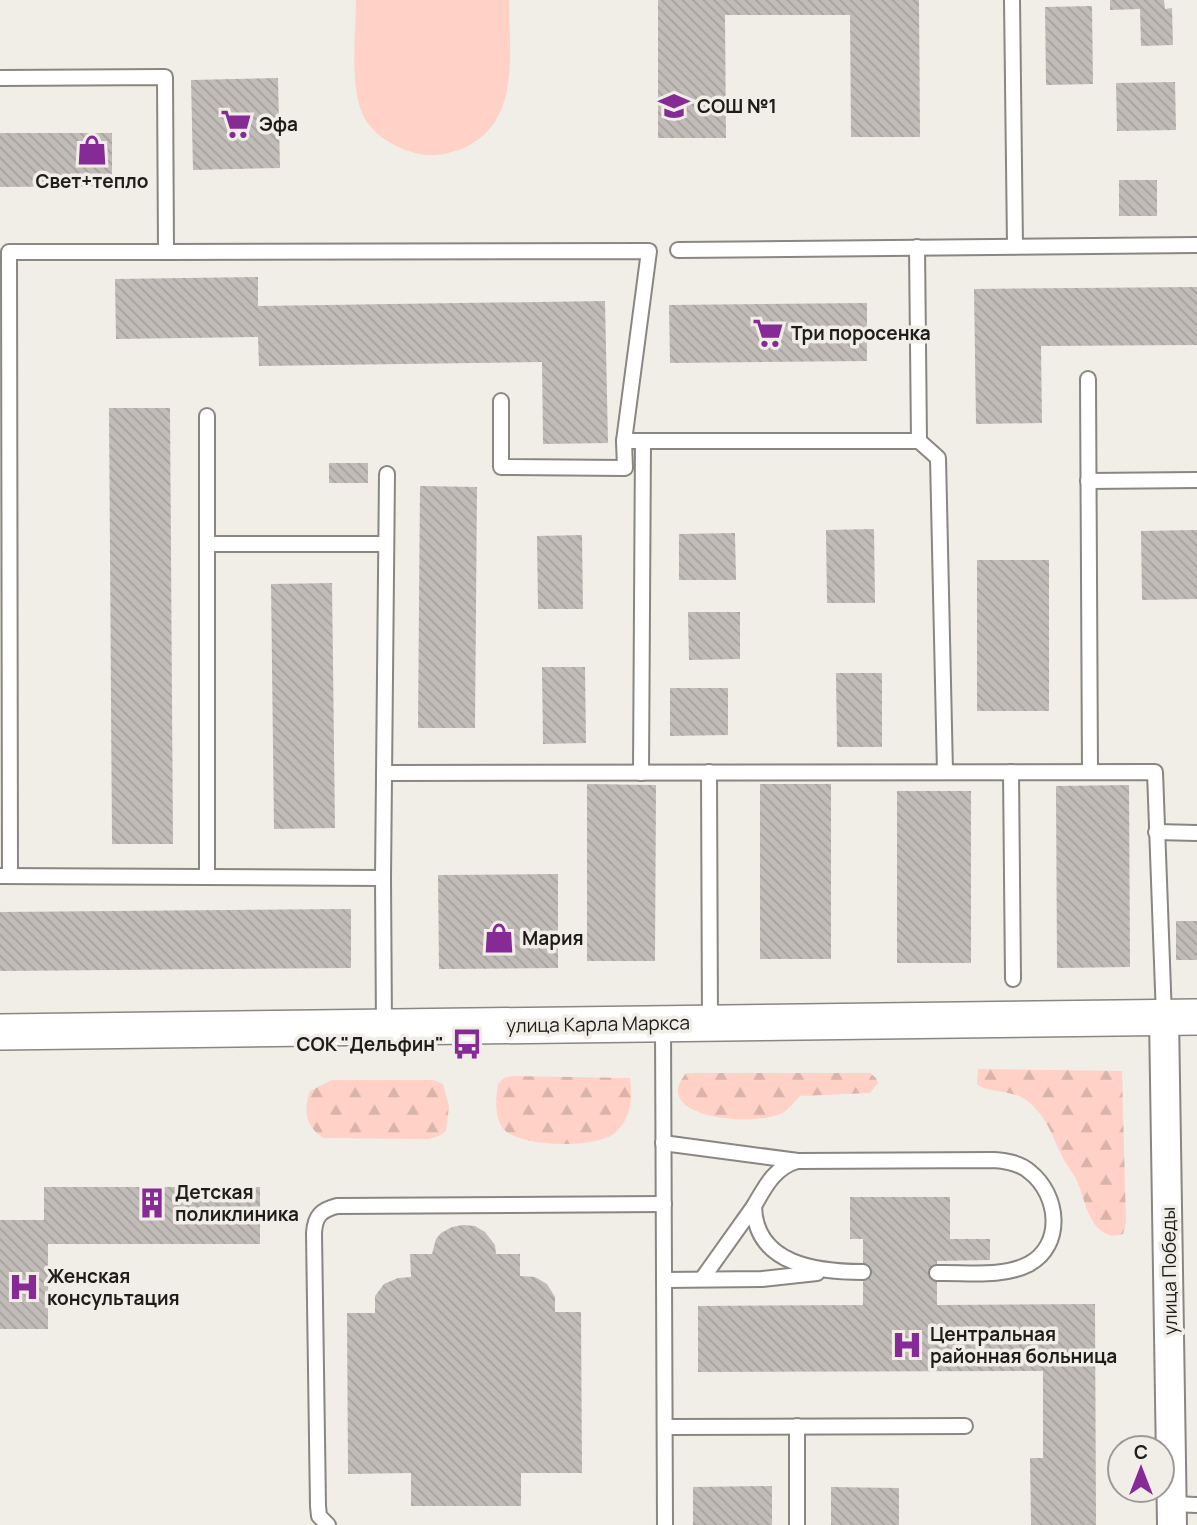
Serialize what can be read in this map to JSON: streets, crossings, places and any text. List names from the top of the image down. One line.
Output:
{"streets":{"street":["улица Карла Маркса","улица Победы"]},"crossings":[["улица Карла Маркса","улица Победы"]],"places":{"school or university":["СОШ №1"],"supermarket":["Эфа","Три поросенка"],"shop":["Свет+тепло","Мария"],"bus stop":["СОК \"Дельфин\""],"building":["Детская поликлиника"],"hospital":["Женская консультация","Центральная районная больница"]},"north":"top"}
